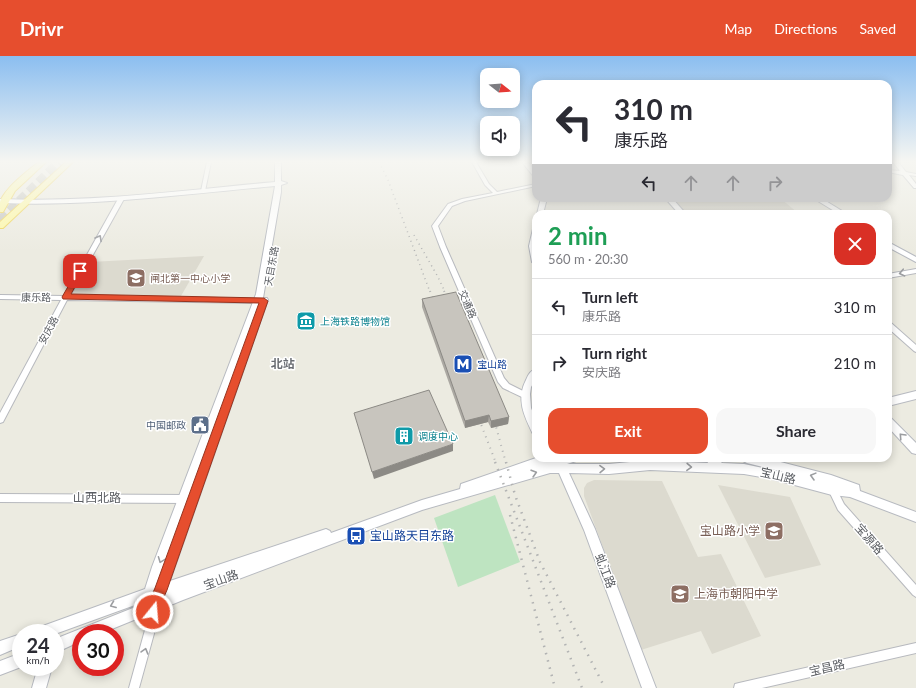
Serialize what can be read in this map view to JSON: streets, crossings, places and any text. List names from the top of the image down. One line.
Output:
{"streets":{"main road":["天目东路","宝山路","虬江路"],"street":["康乐路","交通路","安庆路","山西北路","宝源路","宝昌路"]},"crossings":[["天目东路","康乐路"],["天目东路","宝山路"],["天目东路","山西北路"],["康乐路","安庆路"],["宝山路","宝源路"],["宝山路","虬江路"]],"one_way":["安庆路"],"districts":["北站"],"places":{"school or university":["闸北第一中心小学","宝山路小学","上海市朝阳中学"],"museum":["上海铁路博物馆"],"metro station":["宝山路"],"public building":["中国邮政"],"building":["调度中心"],"bus stop":["宝山路天目东路"]},"north":"right","page":{"header":"Drivr","nav":["Map","Directions","Saved"],"turn":["310 m","康乐路"],"heading":["2 min","560 m · 20:30"],"list":[{"name":"Turn left","note":"康乐路","value":"310 m"},{"name":"Turn right","note":"安庆路","value":"210 m"}],"buttons":["Exit","Share"],"speed":"24 km/h","limit":"30"}}
